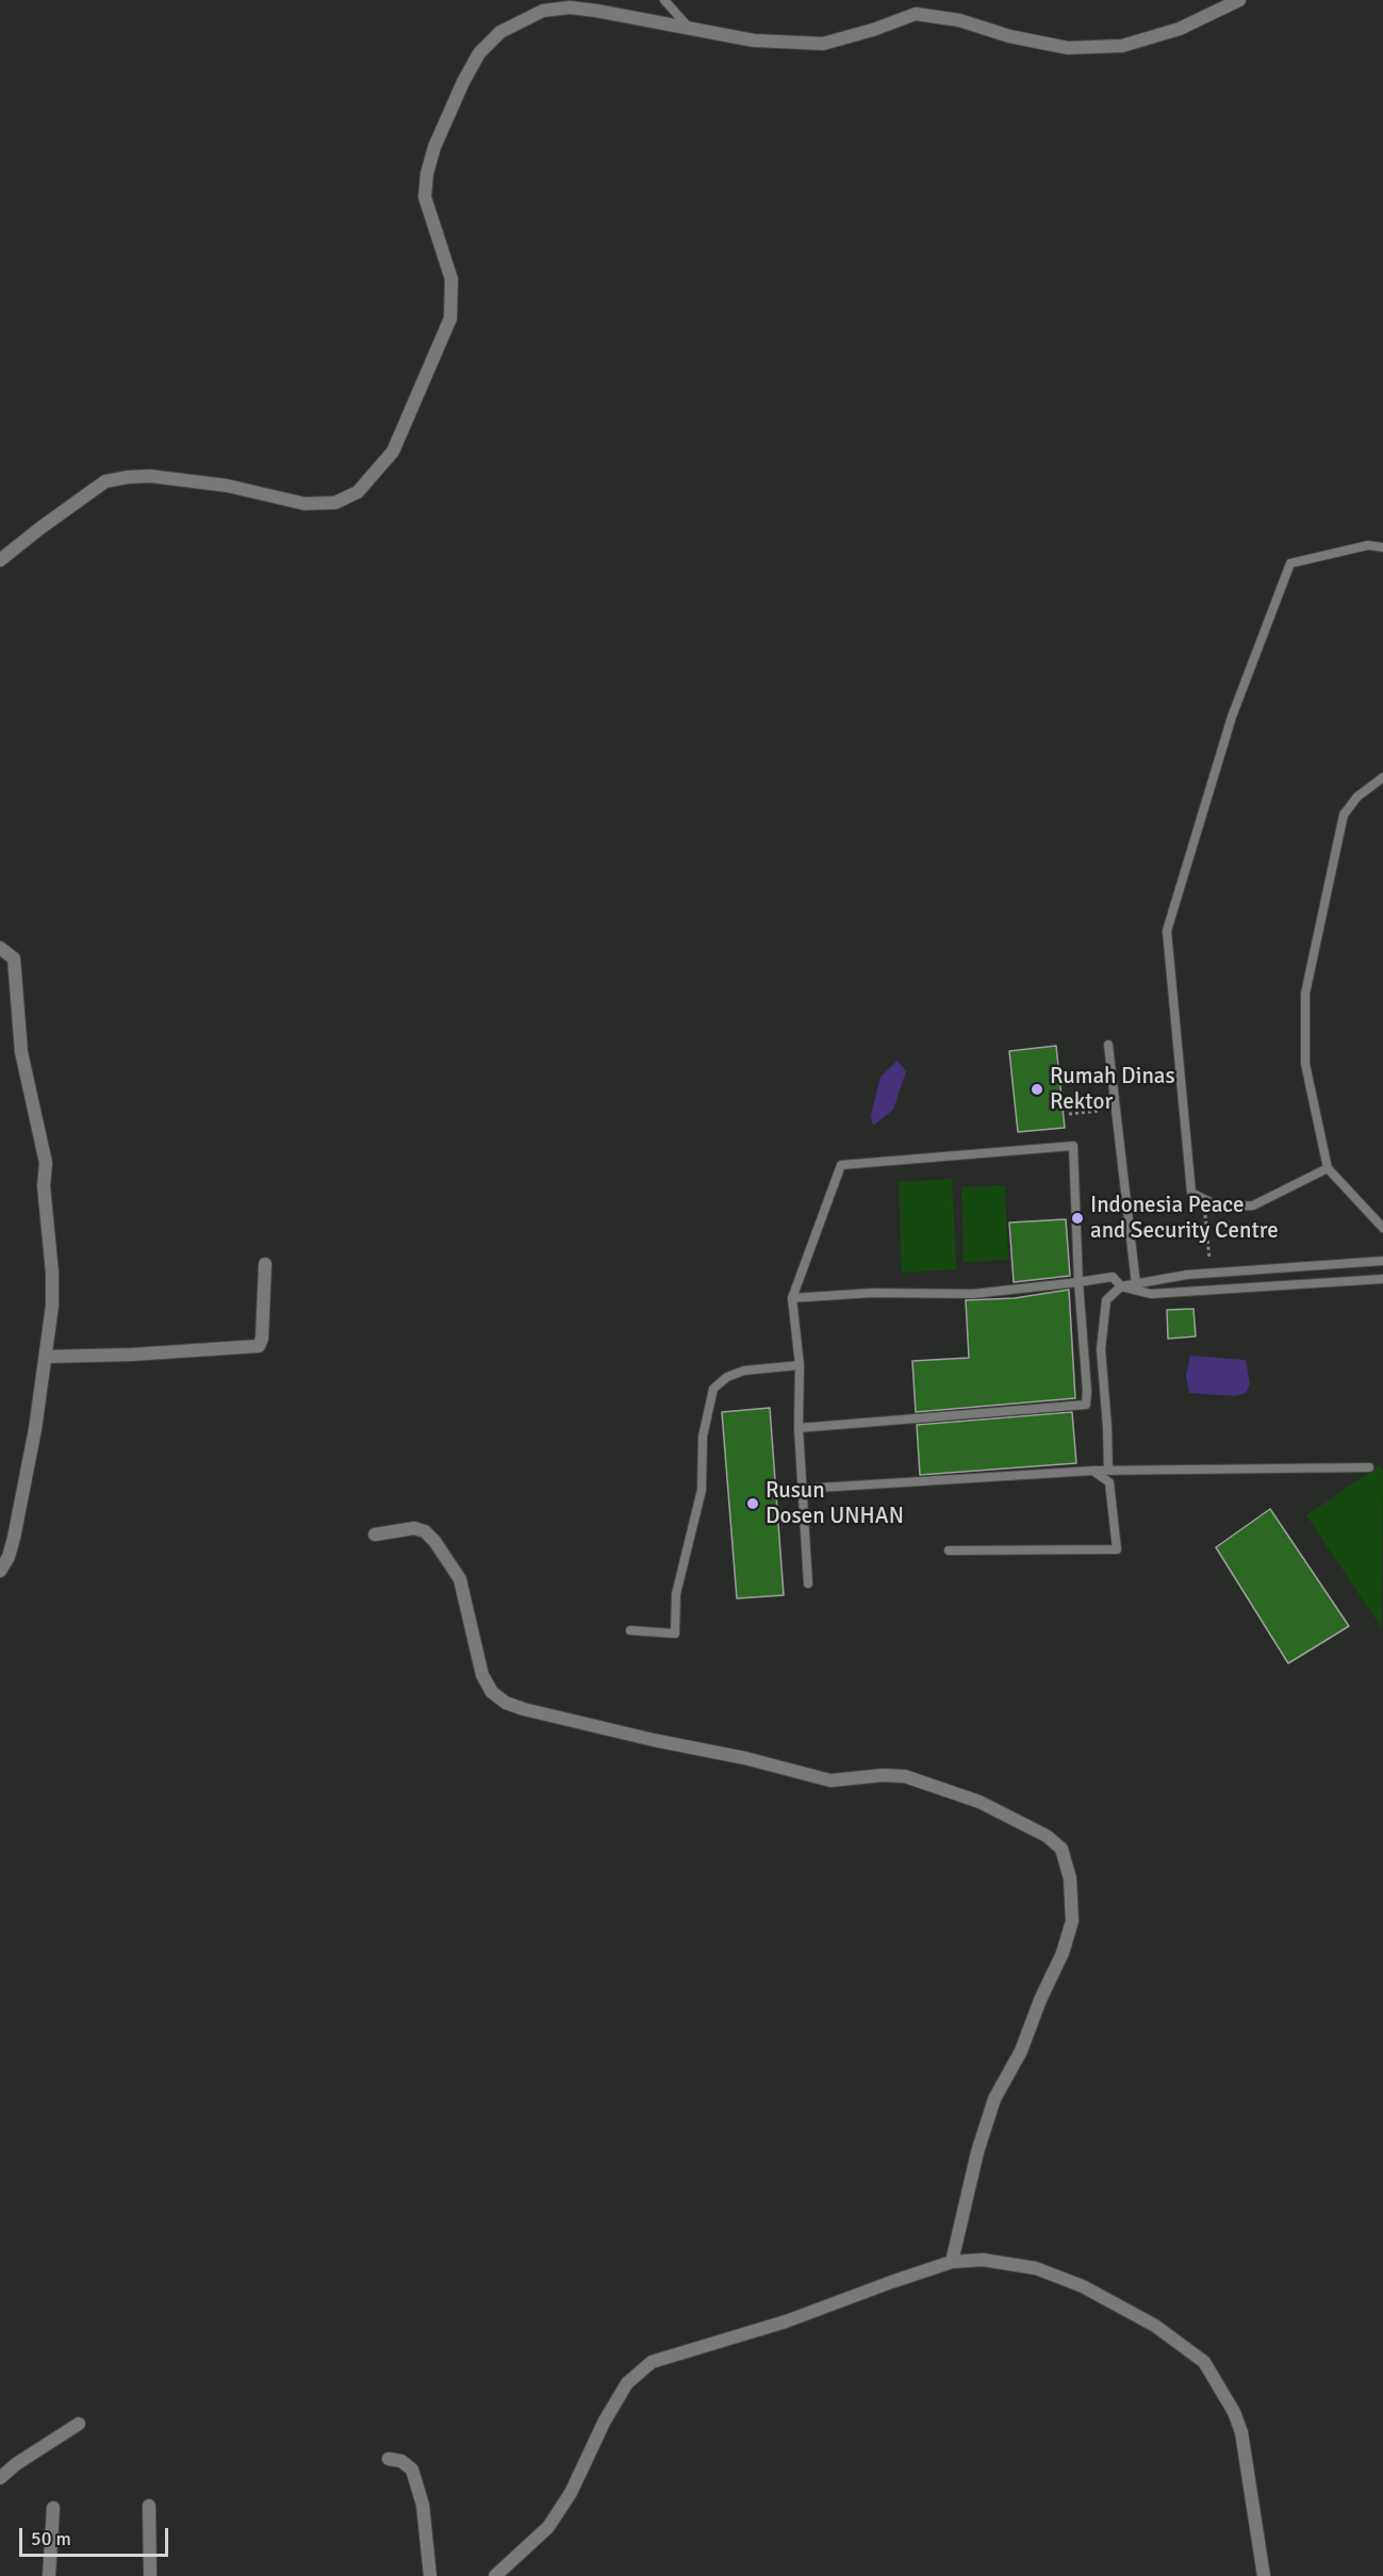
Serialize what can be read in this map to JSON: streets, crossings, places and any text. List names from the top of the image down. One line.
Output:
{"places":["Rumah Dinas Rektor","Indonesia Peace and Security Centre","Rusun Dosen UNHAN"],"scale_bar":"50 m"}
